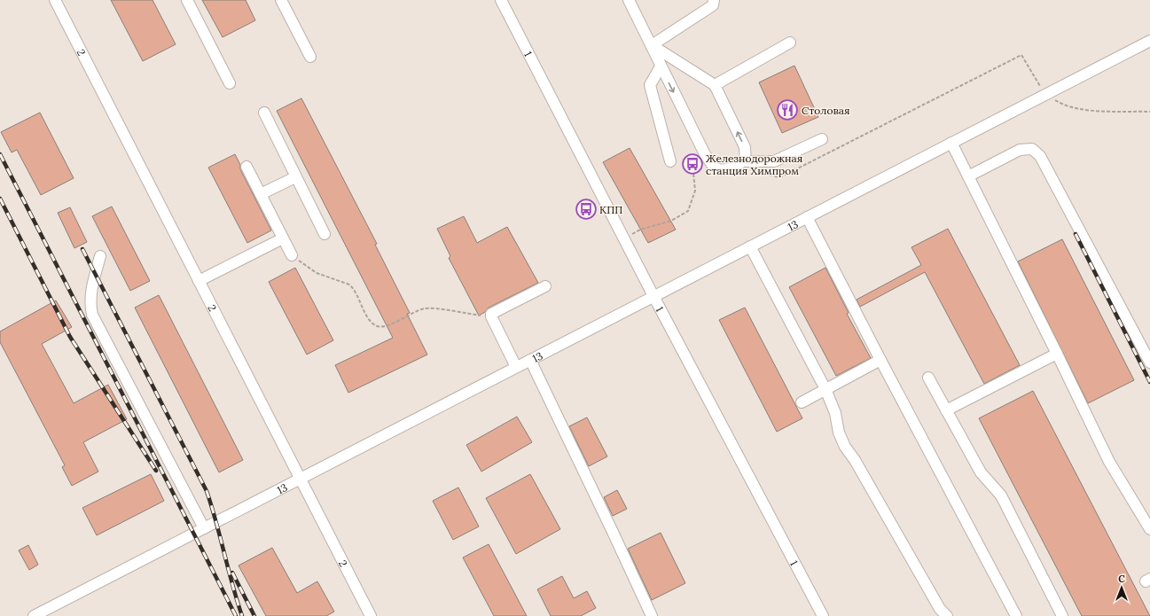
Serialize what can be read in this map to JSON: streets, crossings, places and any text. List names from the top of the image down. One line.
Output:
{"streets":{"street":["2","1","13"]},"crossings":[["2","13"],["1","13"]],"places":{"restaurant":["Столовая"],"bus stop":["Железнодорожная станция Химпром","КПП"]},"north":"top"}
